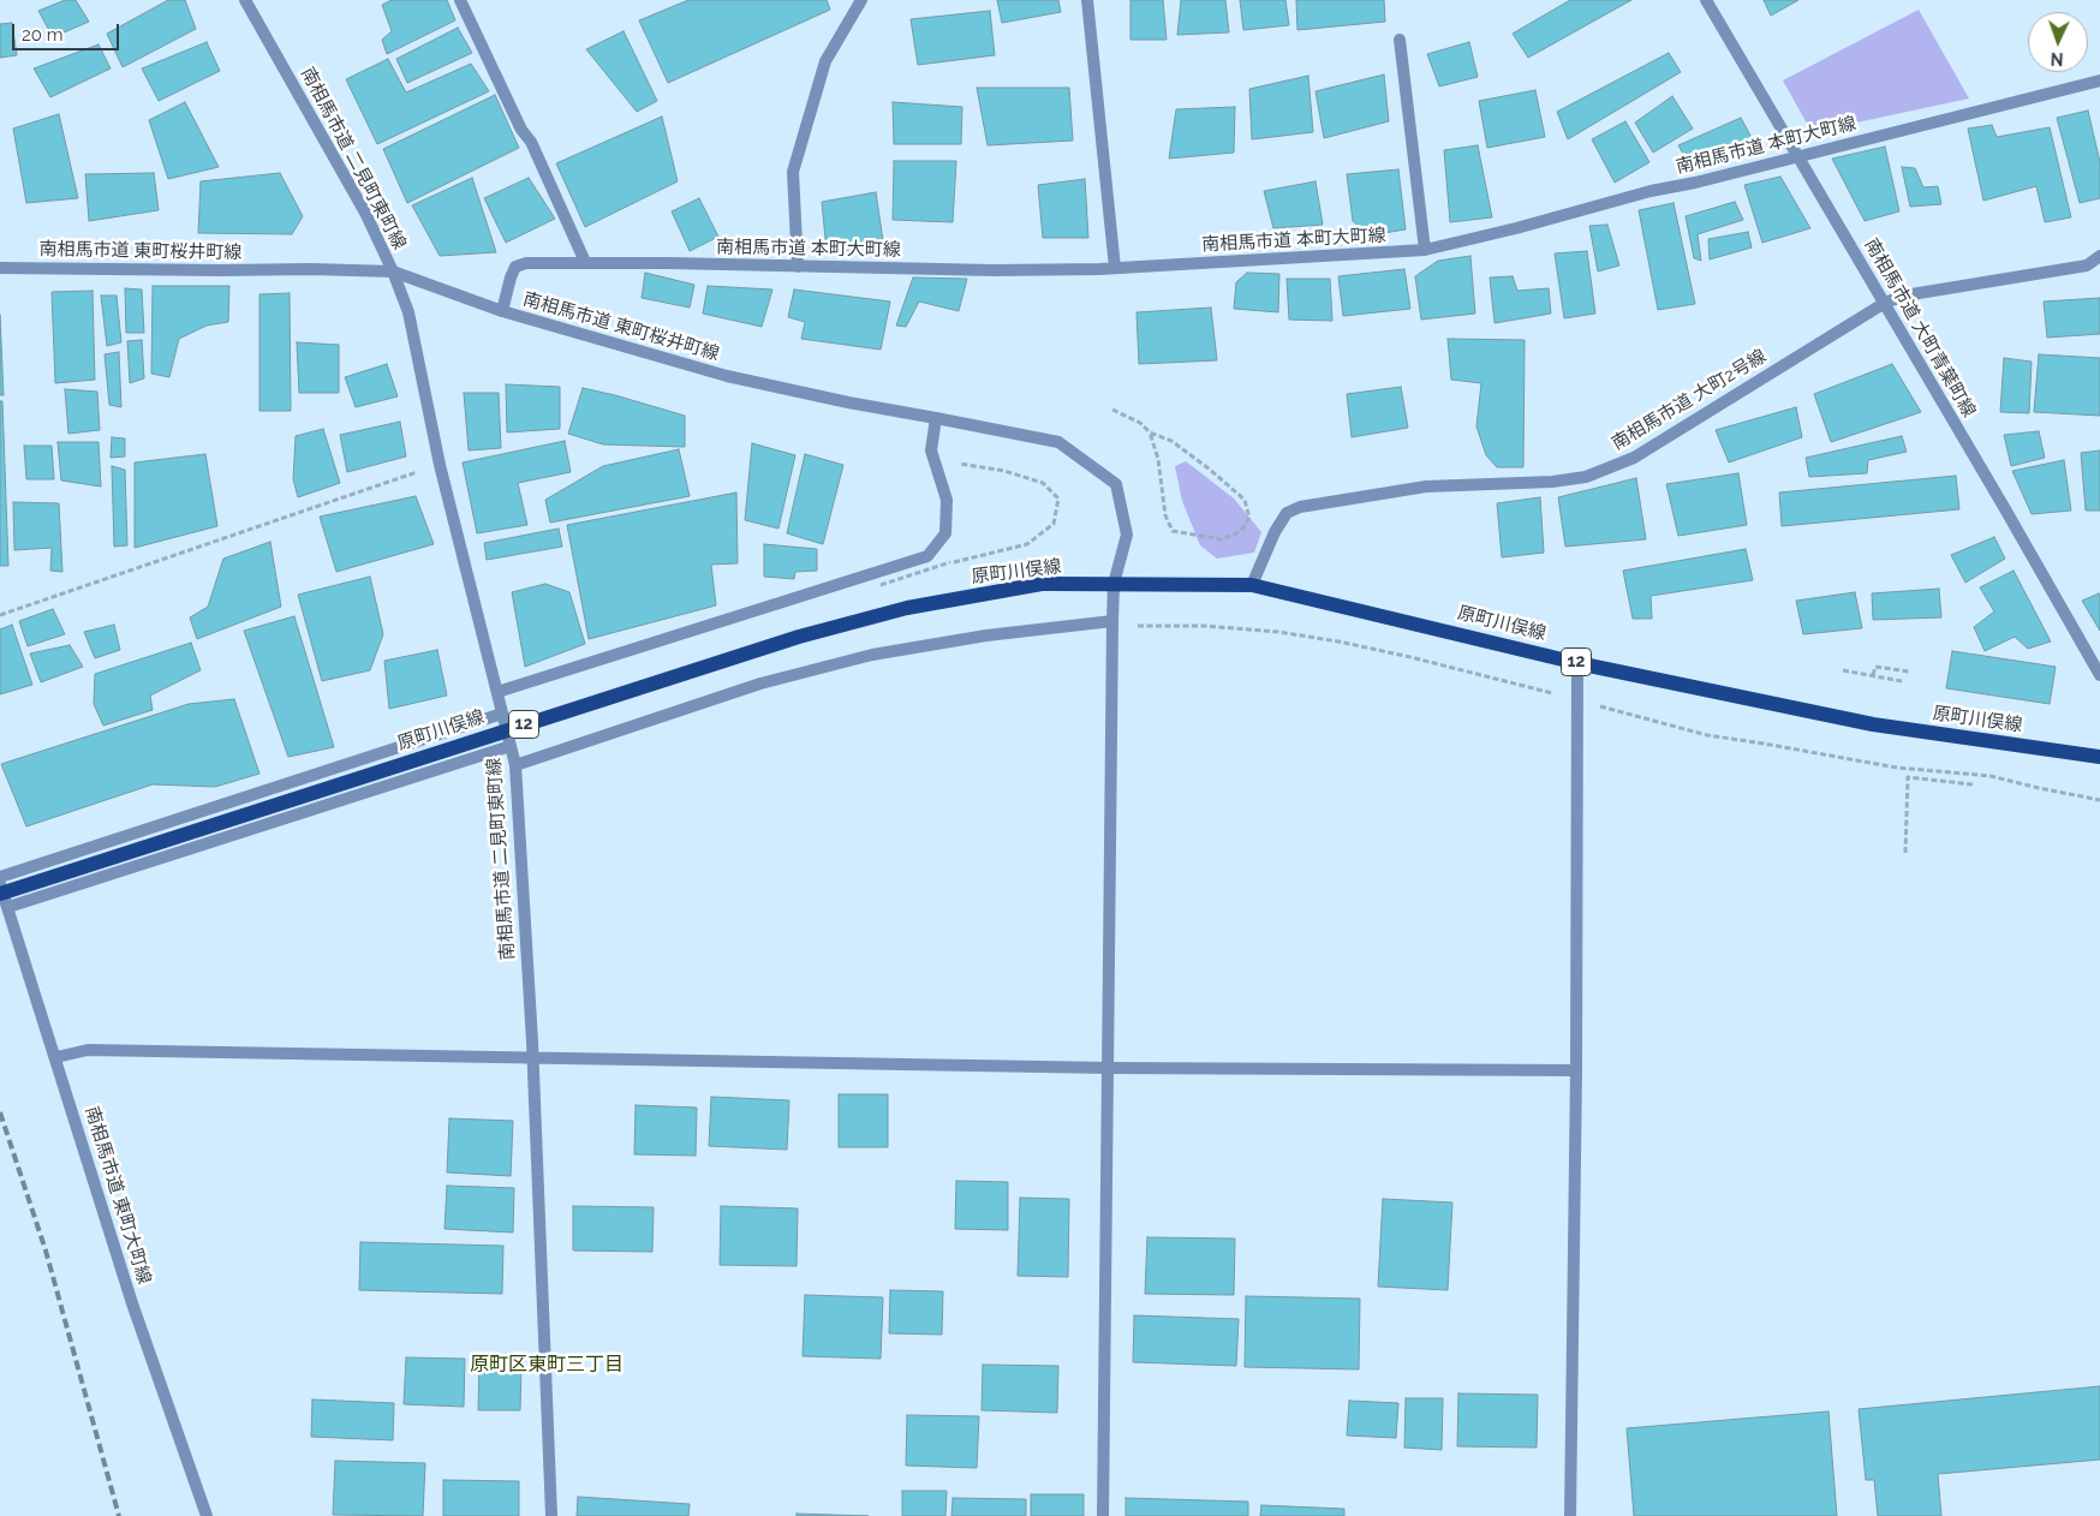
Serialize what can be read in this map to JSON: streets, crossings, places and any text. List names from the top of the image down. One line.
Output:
{"streets":{"main road":["原町川俣線","12"],"street":["南相馬市道 本町大町線","南相馬市道 二見町東町線","南相馬市道 東町桜井町線","南相馬市道 大町青葉町線","南相馬市道 大町2号線","南相馬市道 東町大町線"]},"crossings":[["南相馬市道 本町大町線","南相馬市道 東町桜井町線"],["南相馬市道 本町大町線","南相馬市道 大町青葉町線"],["南相馬市道 二見町東町線","南相馬市道 東町桜井町線"],["南相馬市道 東町桜井町線","原町川俣線"],["南相馬市道 大町青葉町線","南相馬市道 大町2号線"],["南相馬市道 大町2号線","原町川俣線"],["原町川俣線","南相馬市道 東町大町線"]],"districts":["原町区東町三丁目"],"scale_bar":"20 m","north":"bottom"}
